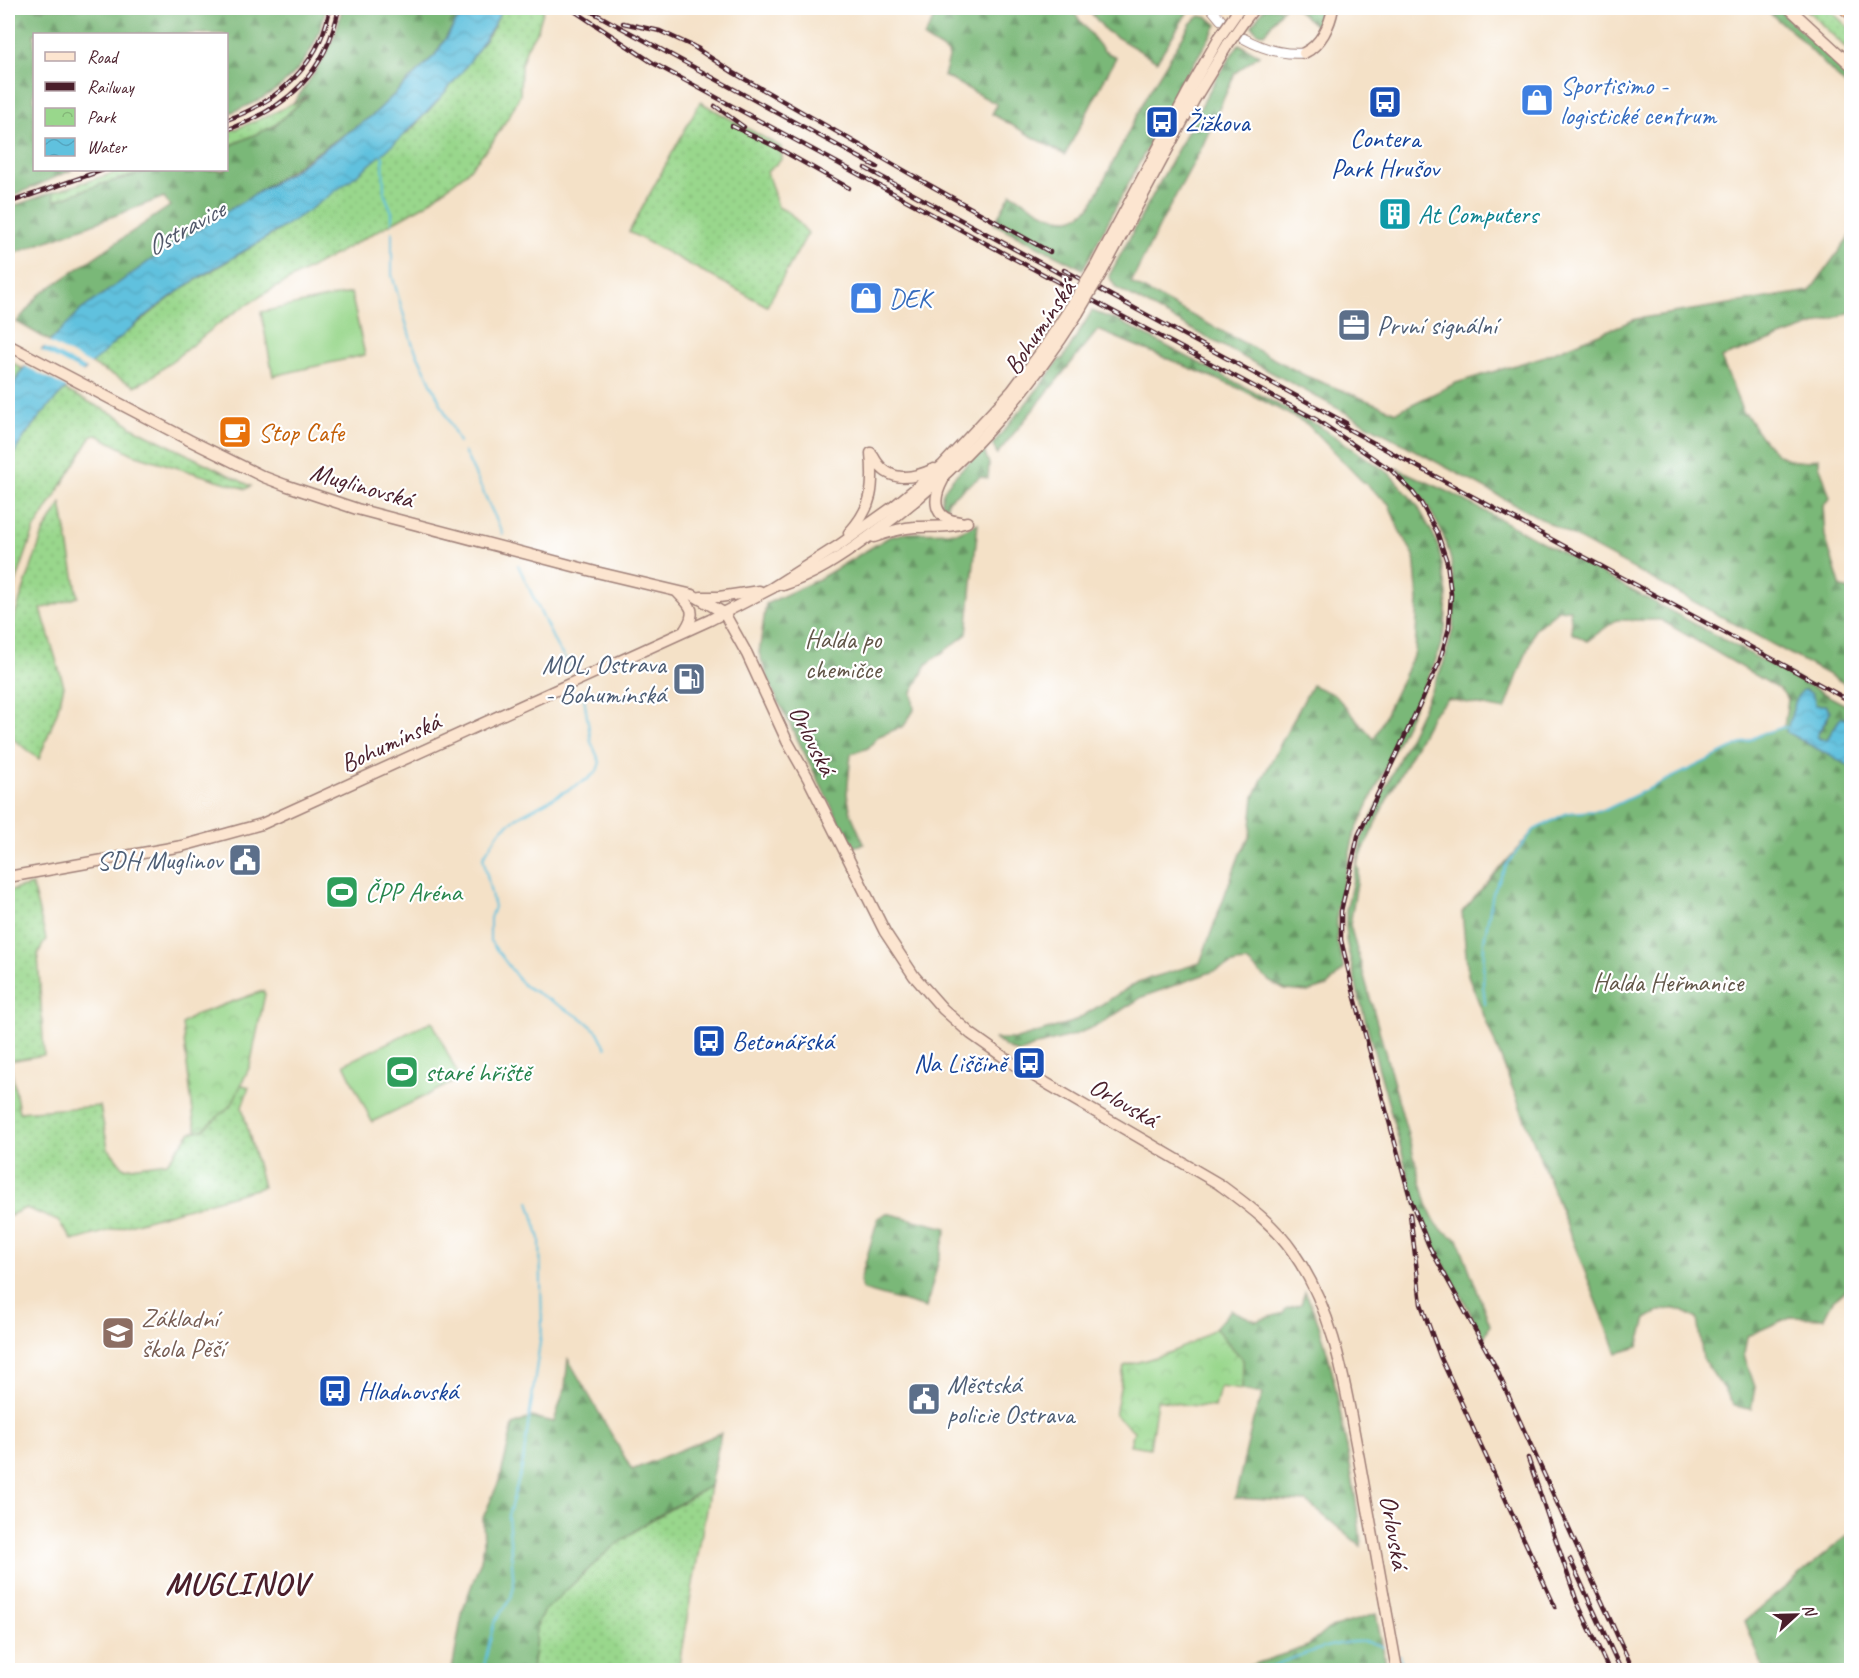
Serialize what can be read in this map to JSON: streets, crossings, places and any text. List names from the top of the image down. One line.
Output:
{"streets":{"main road":["Bohumínská","Muglinovská","Orlovská"]},"crossings":[["Bohumínská","Muglinovská"],["Bohumínská","Orlovská"],["Muglinovská","Orlovská"]],"districts":["MUGLINOV"],"water":["Ostravice"],"parks":["Halda po chemičce","Halda Heřmanice"],"places":{"shop":["Sportisimo - logistické centrum","DEK"],"bus stop":["Contera Park Hrušov","Žižkova","Betonářská","Na Liščině","Hladnovská"],"building":["At Computers"],"office":["První signální"],"cafe":["Stop Cafe"],"fuel station":["MOL, Ostrava - Bohumínská"],"public building":["SDH Muglinov","Městská policie Ostrava"],"sports":["ČPP Aréna","staré hřiště"],"school or university":["Základní škola Pěší"]},"legend":["Road","Railway","Park","Water"],"north":"right"}
